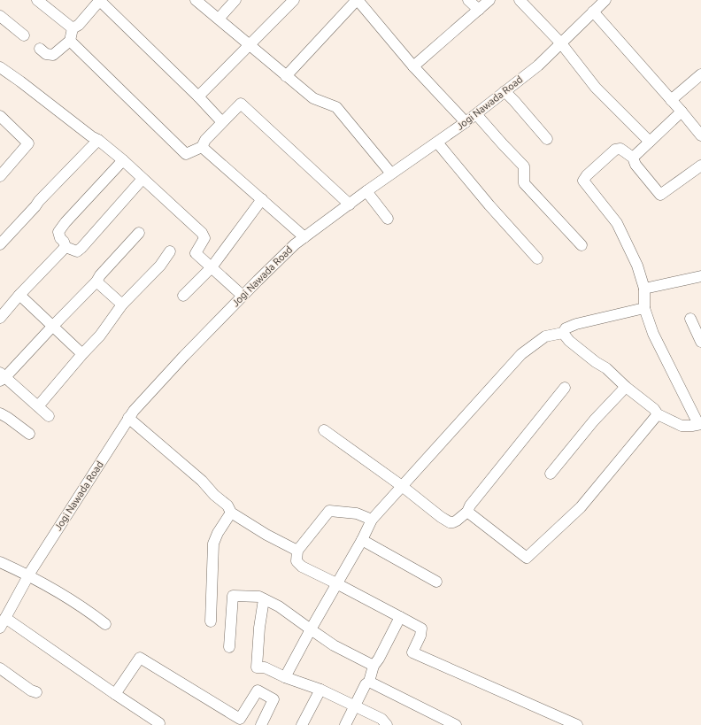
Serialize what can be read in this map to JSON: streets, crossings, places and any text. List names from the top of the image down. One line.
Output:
{"streets":{"street":["Jogi Nawada Road"]}}
